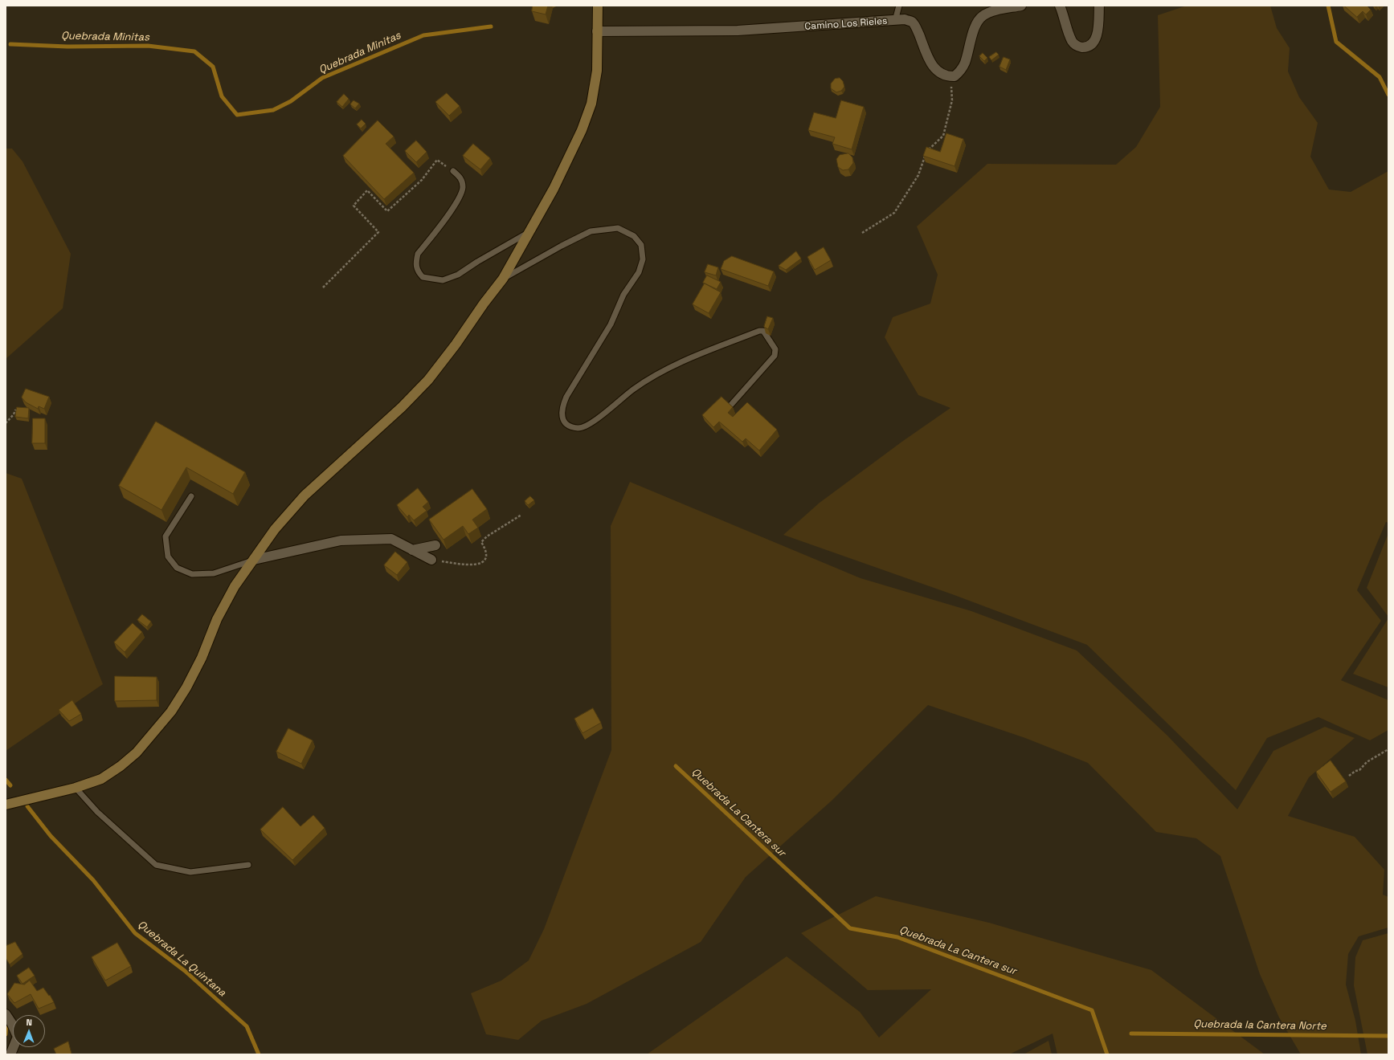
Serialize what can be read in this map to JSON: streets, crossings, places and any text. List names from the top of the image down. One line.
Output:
{"streets":{"street":["Camino Los Rieles"]},"water":["Quebrada Minitas","Quebrada La Cantera sur","Quebrada La Quintana","Quebrada la Cantera Norte"],"north":"top"}
